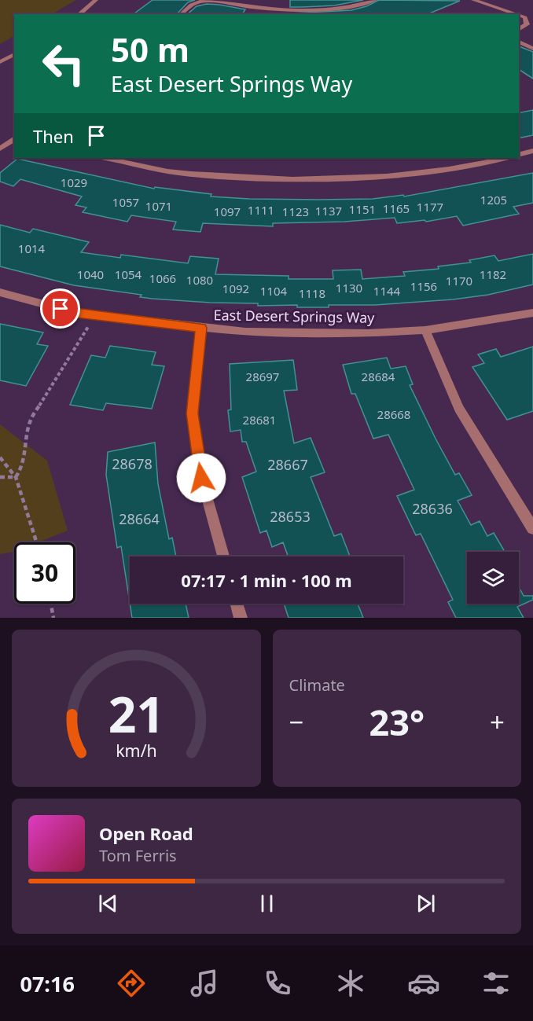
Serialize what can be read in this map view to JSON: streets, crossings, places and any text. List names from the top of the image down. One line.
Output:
{"streets":{"street":["East Desert Springs Way"]},"house_numbers":["1029","1205","1057","1071","1177","1165","1151","1111","1137","1097","1123","1014","1040","1054","1182","1066","1080","1170","1156","1130","1092","1104","1144","1118","28697","28684","28668","28681","28678","28667","28636","28653","28664"],"page":{"turn":["50 m","East Desert Springs Way"],"then":"Then","limit":"30","trip":"07:17 · 1 min · 100 m","tile":"Climate","heat":["−","23°","+"],"song":["Open Road","Tom Ferris"],"tabs":"07:16","gauge":["21","km/h"]}}
